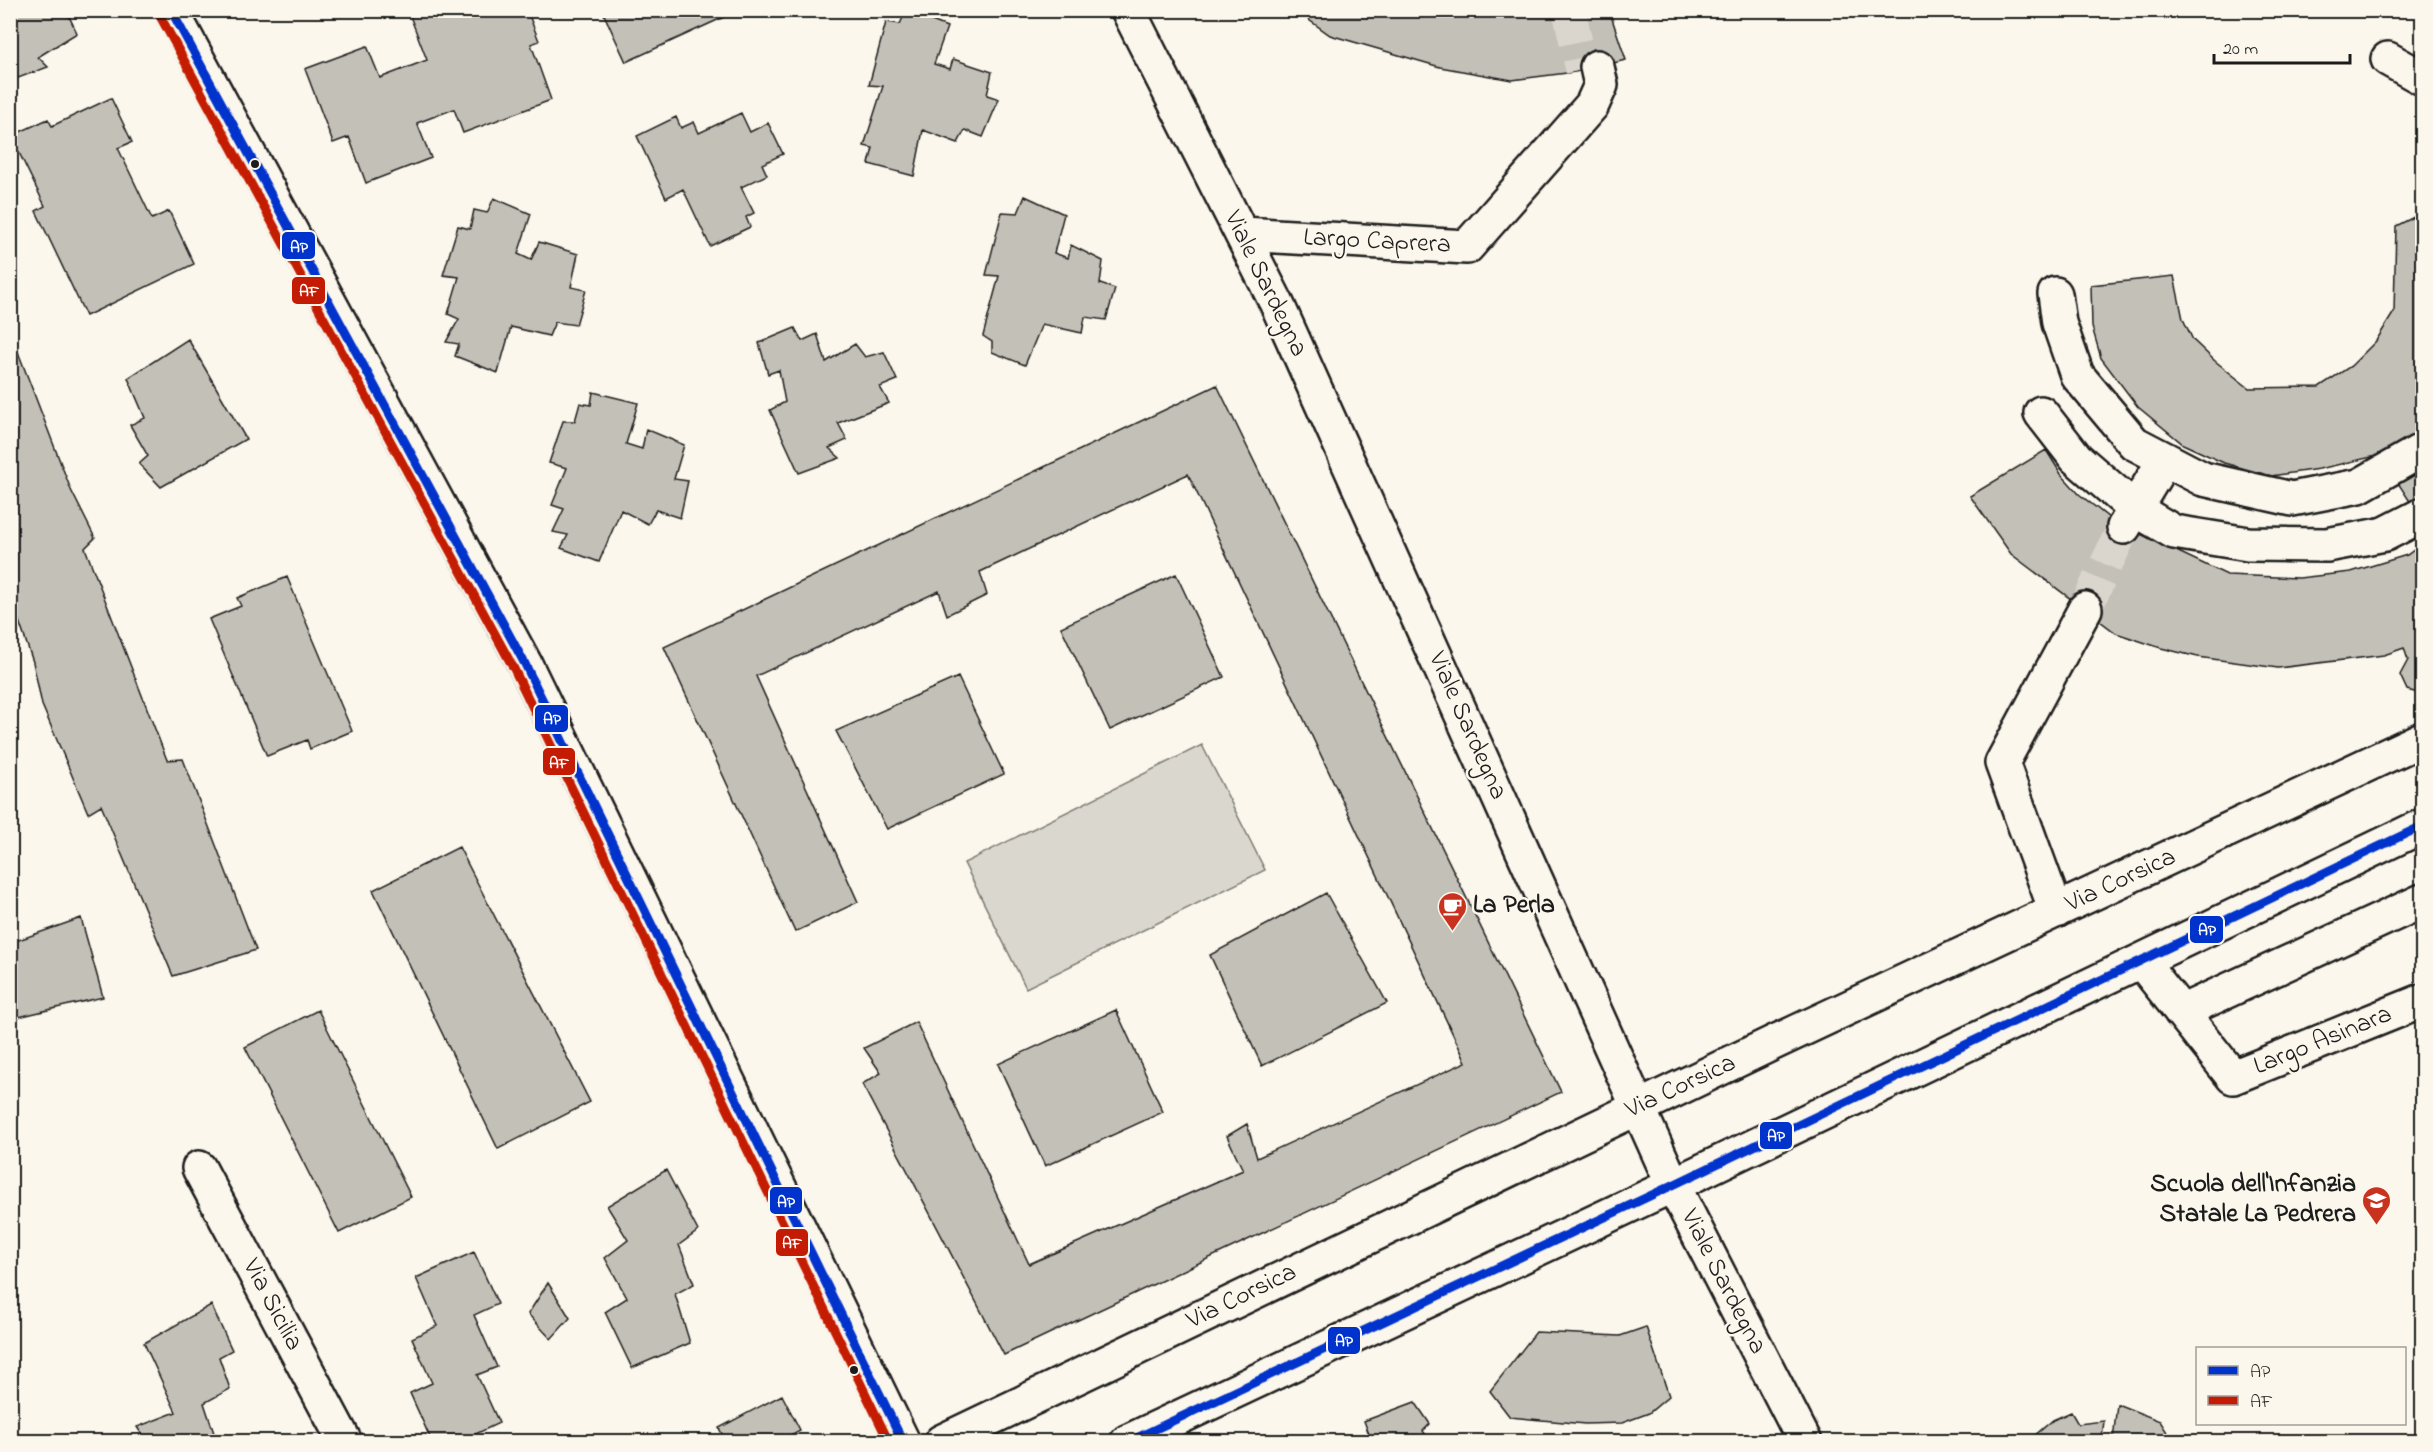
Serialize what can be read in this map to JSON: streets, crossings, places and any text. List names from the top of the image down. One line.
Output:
{"streets":{"street":["Largo Caprera","Viale Sardegna","Via Corsica","Largo Asinara","Via Sicilia"]},"crossings":[["Largo Caprera","Viale Sardegna"],["Viale Sardegna","Via Corsica"]],"places":{"cafe":["La Perla"],"school or university":["Scuola dell'Infanzia Statale La Pedrera"]},"lines":["transit line AP","transit line AF"],"legend":["AP","AF"],"scale_bar":"20 m"}
